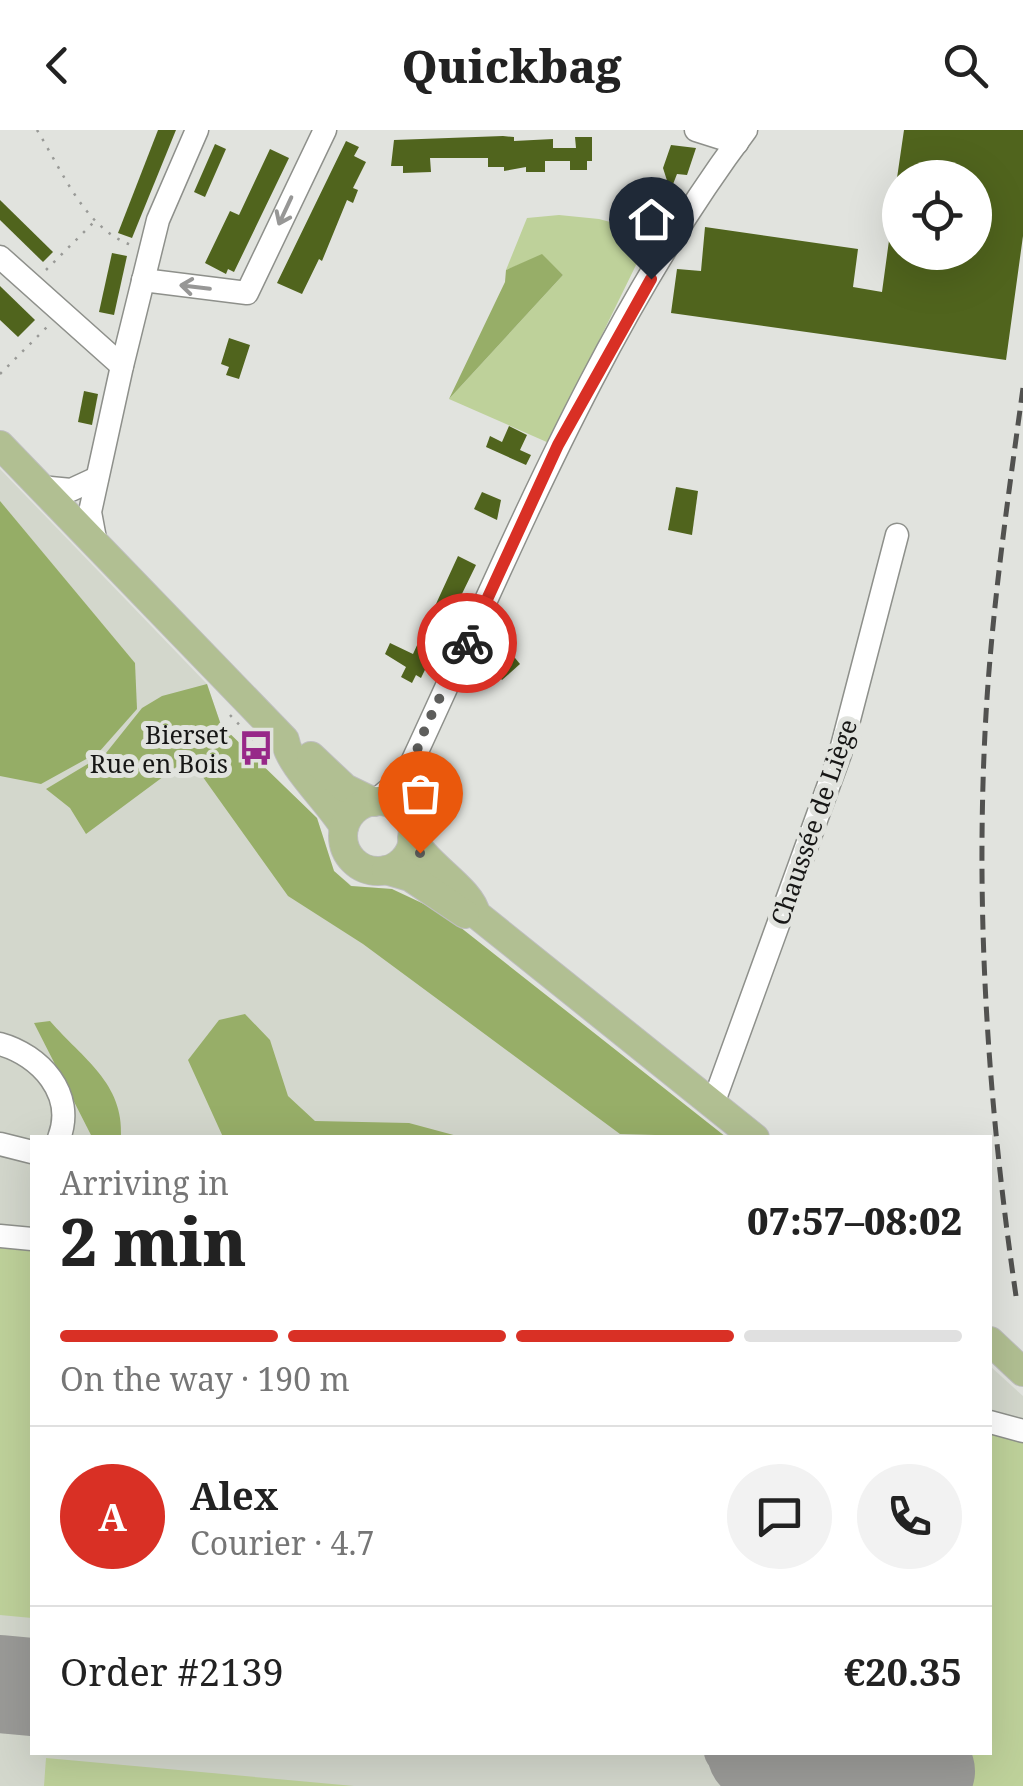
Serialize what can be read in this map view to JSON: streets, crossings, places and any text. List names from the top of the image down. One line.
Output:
{"streets":{"street":["Chaussée de Liège"]},"places":{"bus stop":["Bierset Rue en Bois"]},"page":{"header":"Quickbag","heading":["2 min","Arriving in","07:57–08:02"],"panel":["Alex","Courier · 4.7","Order #2139","€20.35"],"bar":"On the way · 190 m","round":"A"}}
